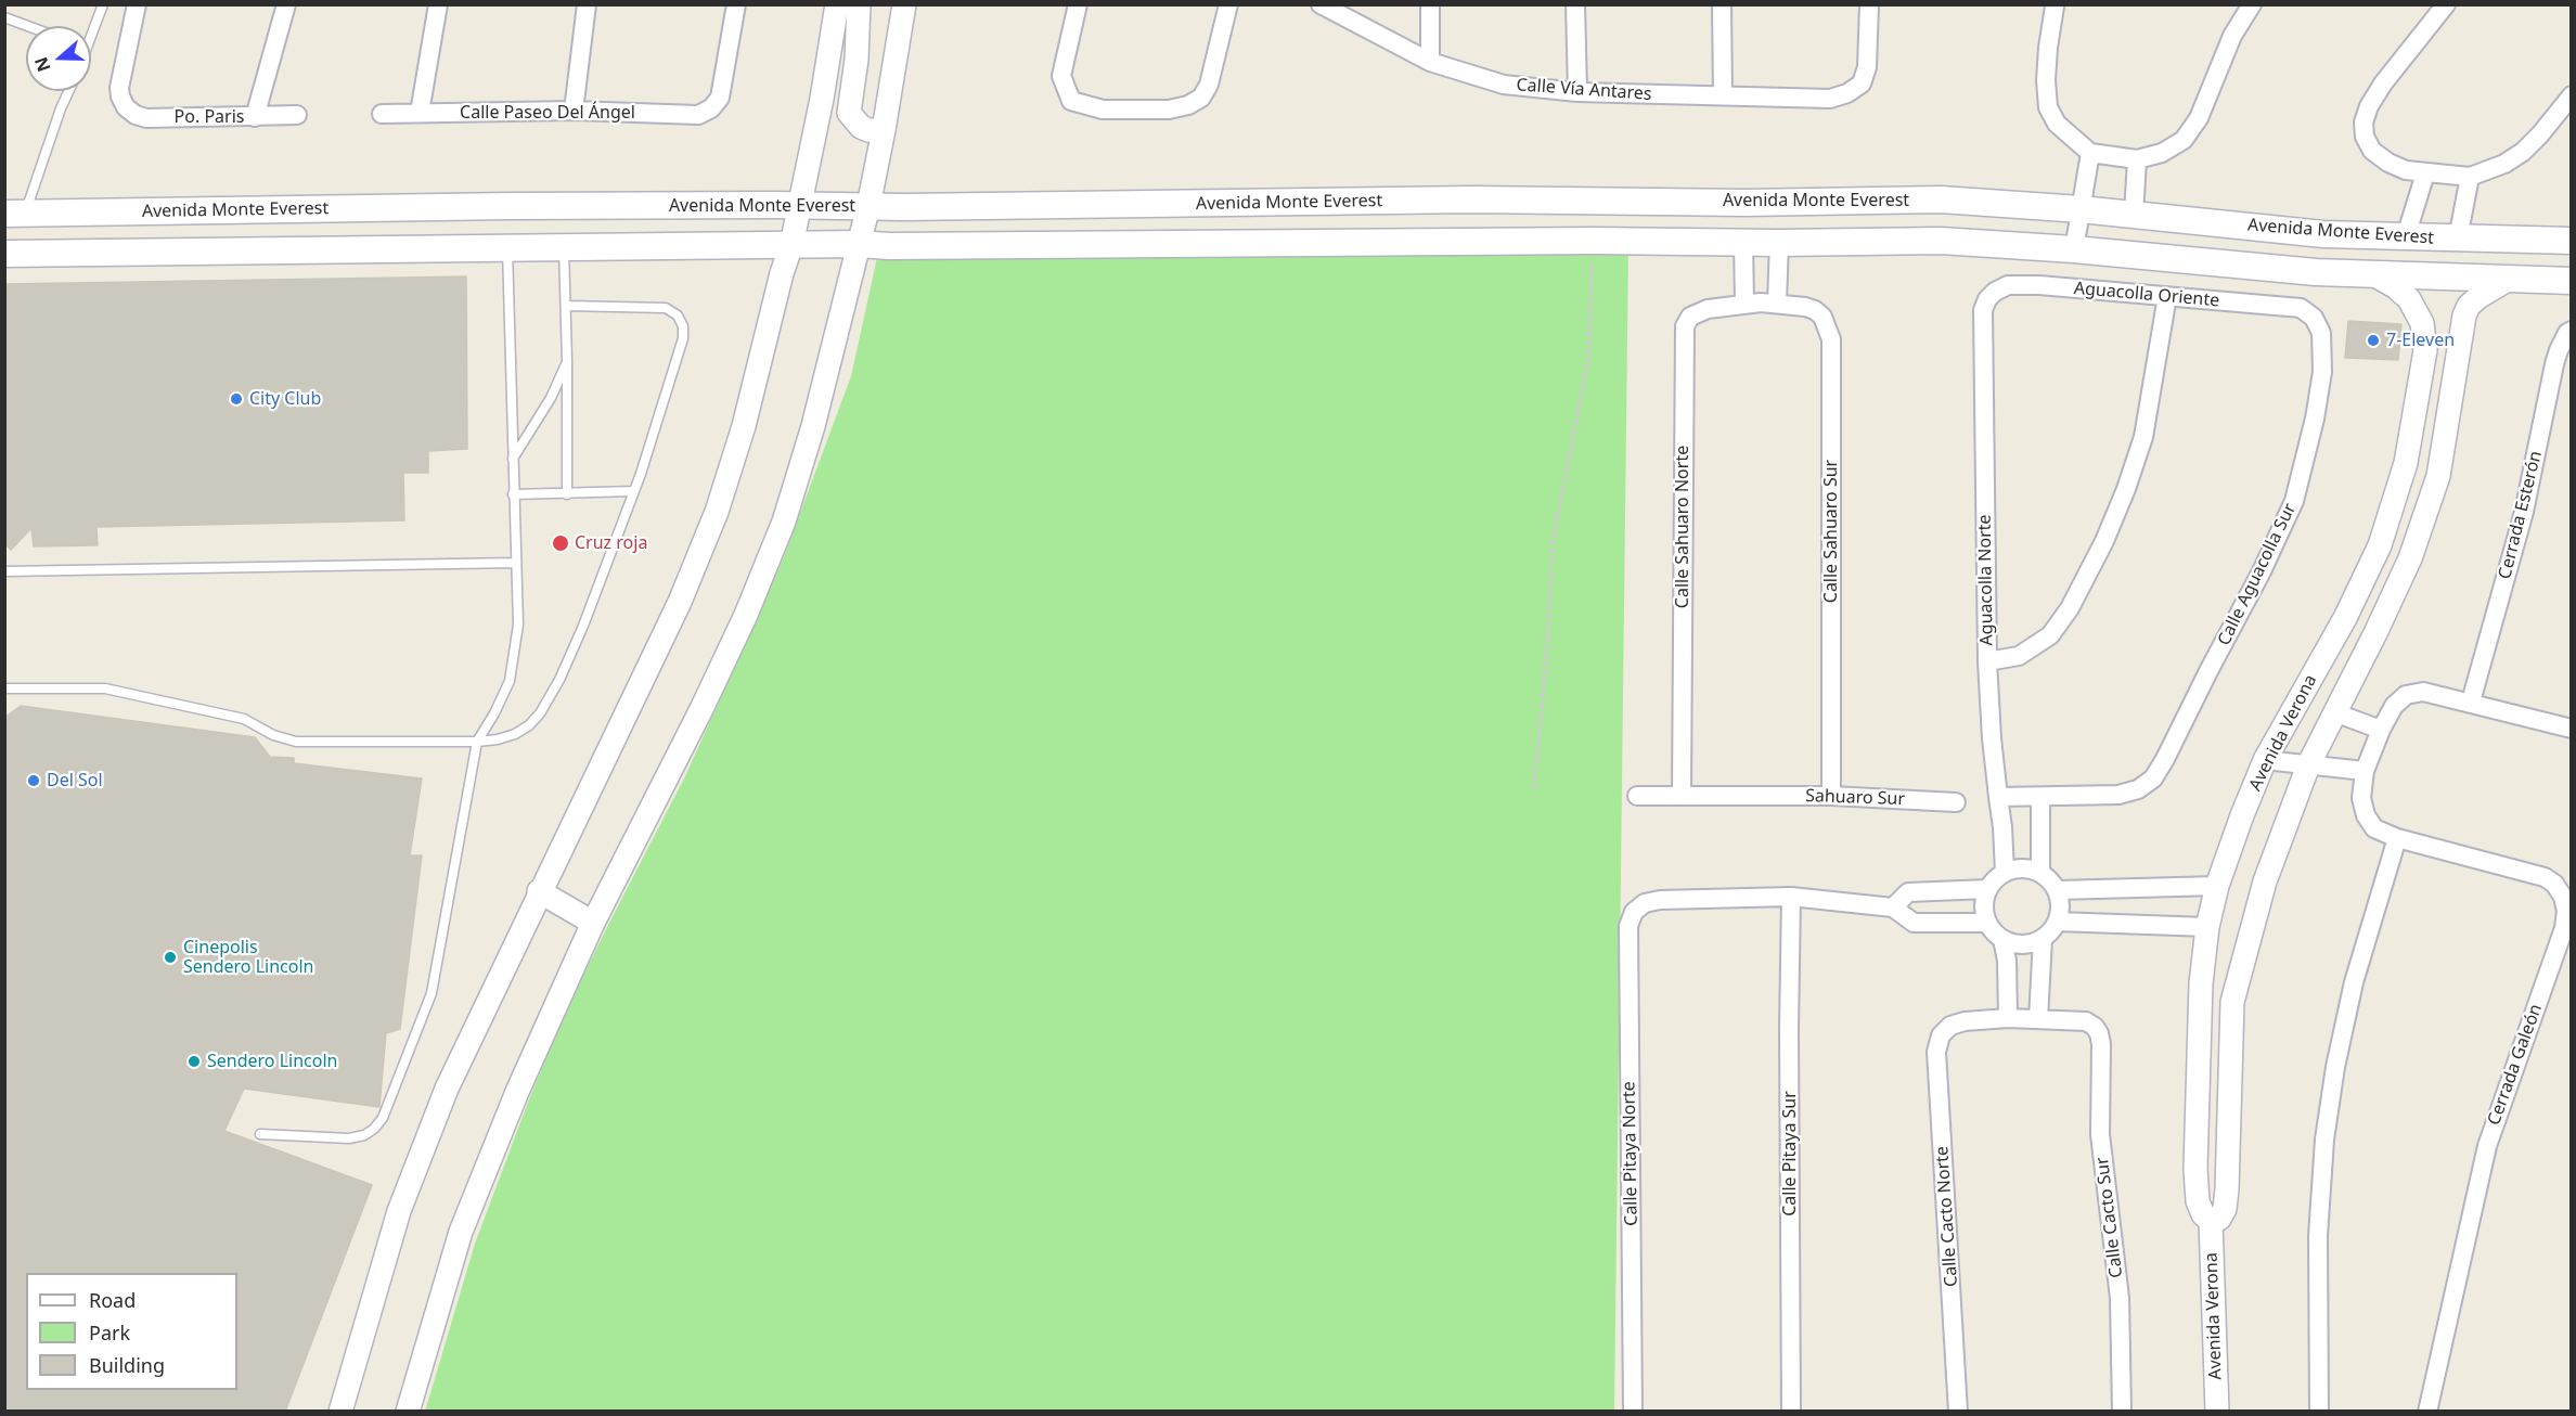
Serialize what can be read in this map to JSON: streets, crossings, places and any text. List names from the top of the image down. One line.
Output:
{"streets":{"main road":["Avenida Monte Everest"],"street":["Calle Vía Antares","Calle Paseo Del Ángel","Po. Paris","Aguacolla Oriente","Cerrada Esterón","Calle Sahuaro Norte","Calle Sahuaro Sur","Calle Aguacolla Sur","Aguacolla Norte","Avenida Verona","Sahuaro Sur","Cerrada Galeón","Calle Pitaya Norte","Calle Pitaya Sur","Calle Cacto Norte","Calle Cacto Sur"]},"crossings":[["Aguacolla Oriente","Calle Aguacolla Sur"],["Aguacolla Oriente","Aguacolla Norte"],["Calle Sahuaro Norte","Calle Sahuaro Sur"],["Calle Sahuaro Norte","Sahuaro Sur"],["Calle Sahuaro Sur","Sahuaro Sur"],["Calle Pitaya Norte","Calle Pitaya Sur"]],"places":["7-Eleven","City Club","Cruz roja","Del Sol","Cinepolis Sendero Lincoln","Sendero Lincoln"],"legend":["Road","Park","Building"],"north":"left"}
